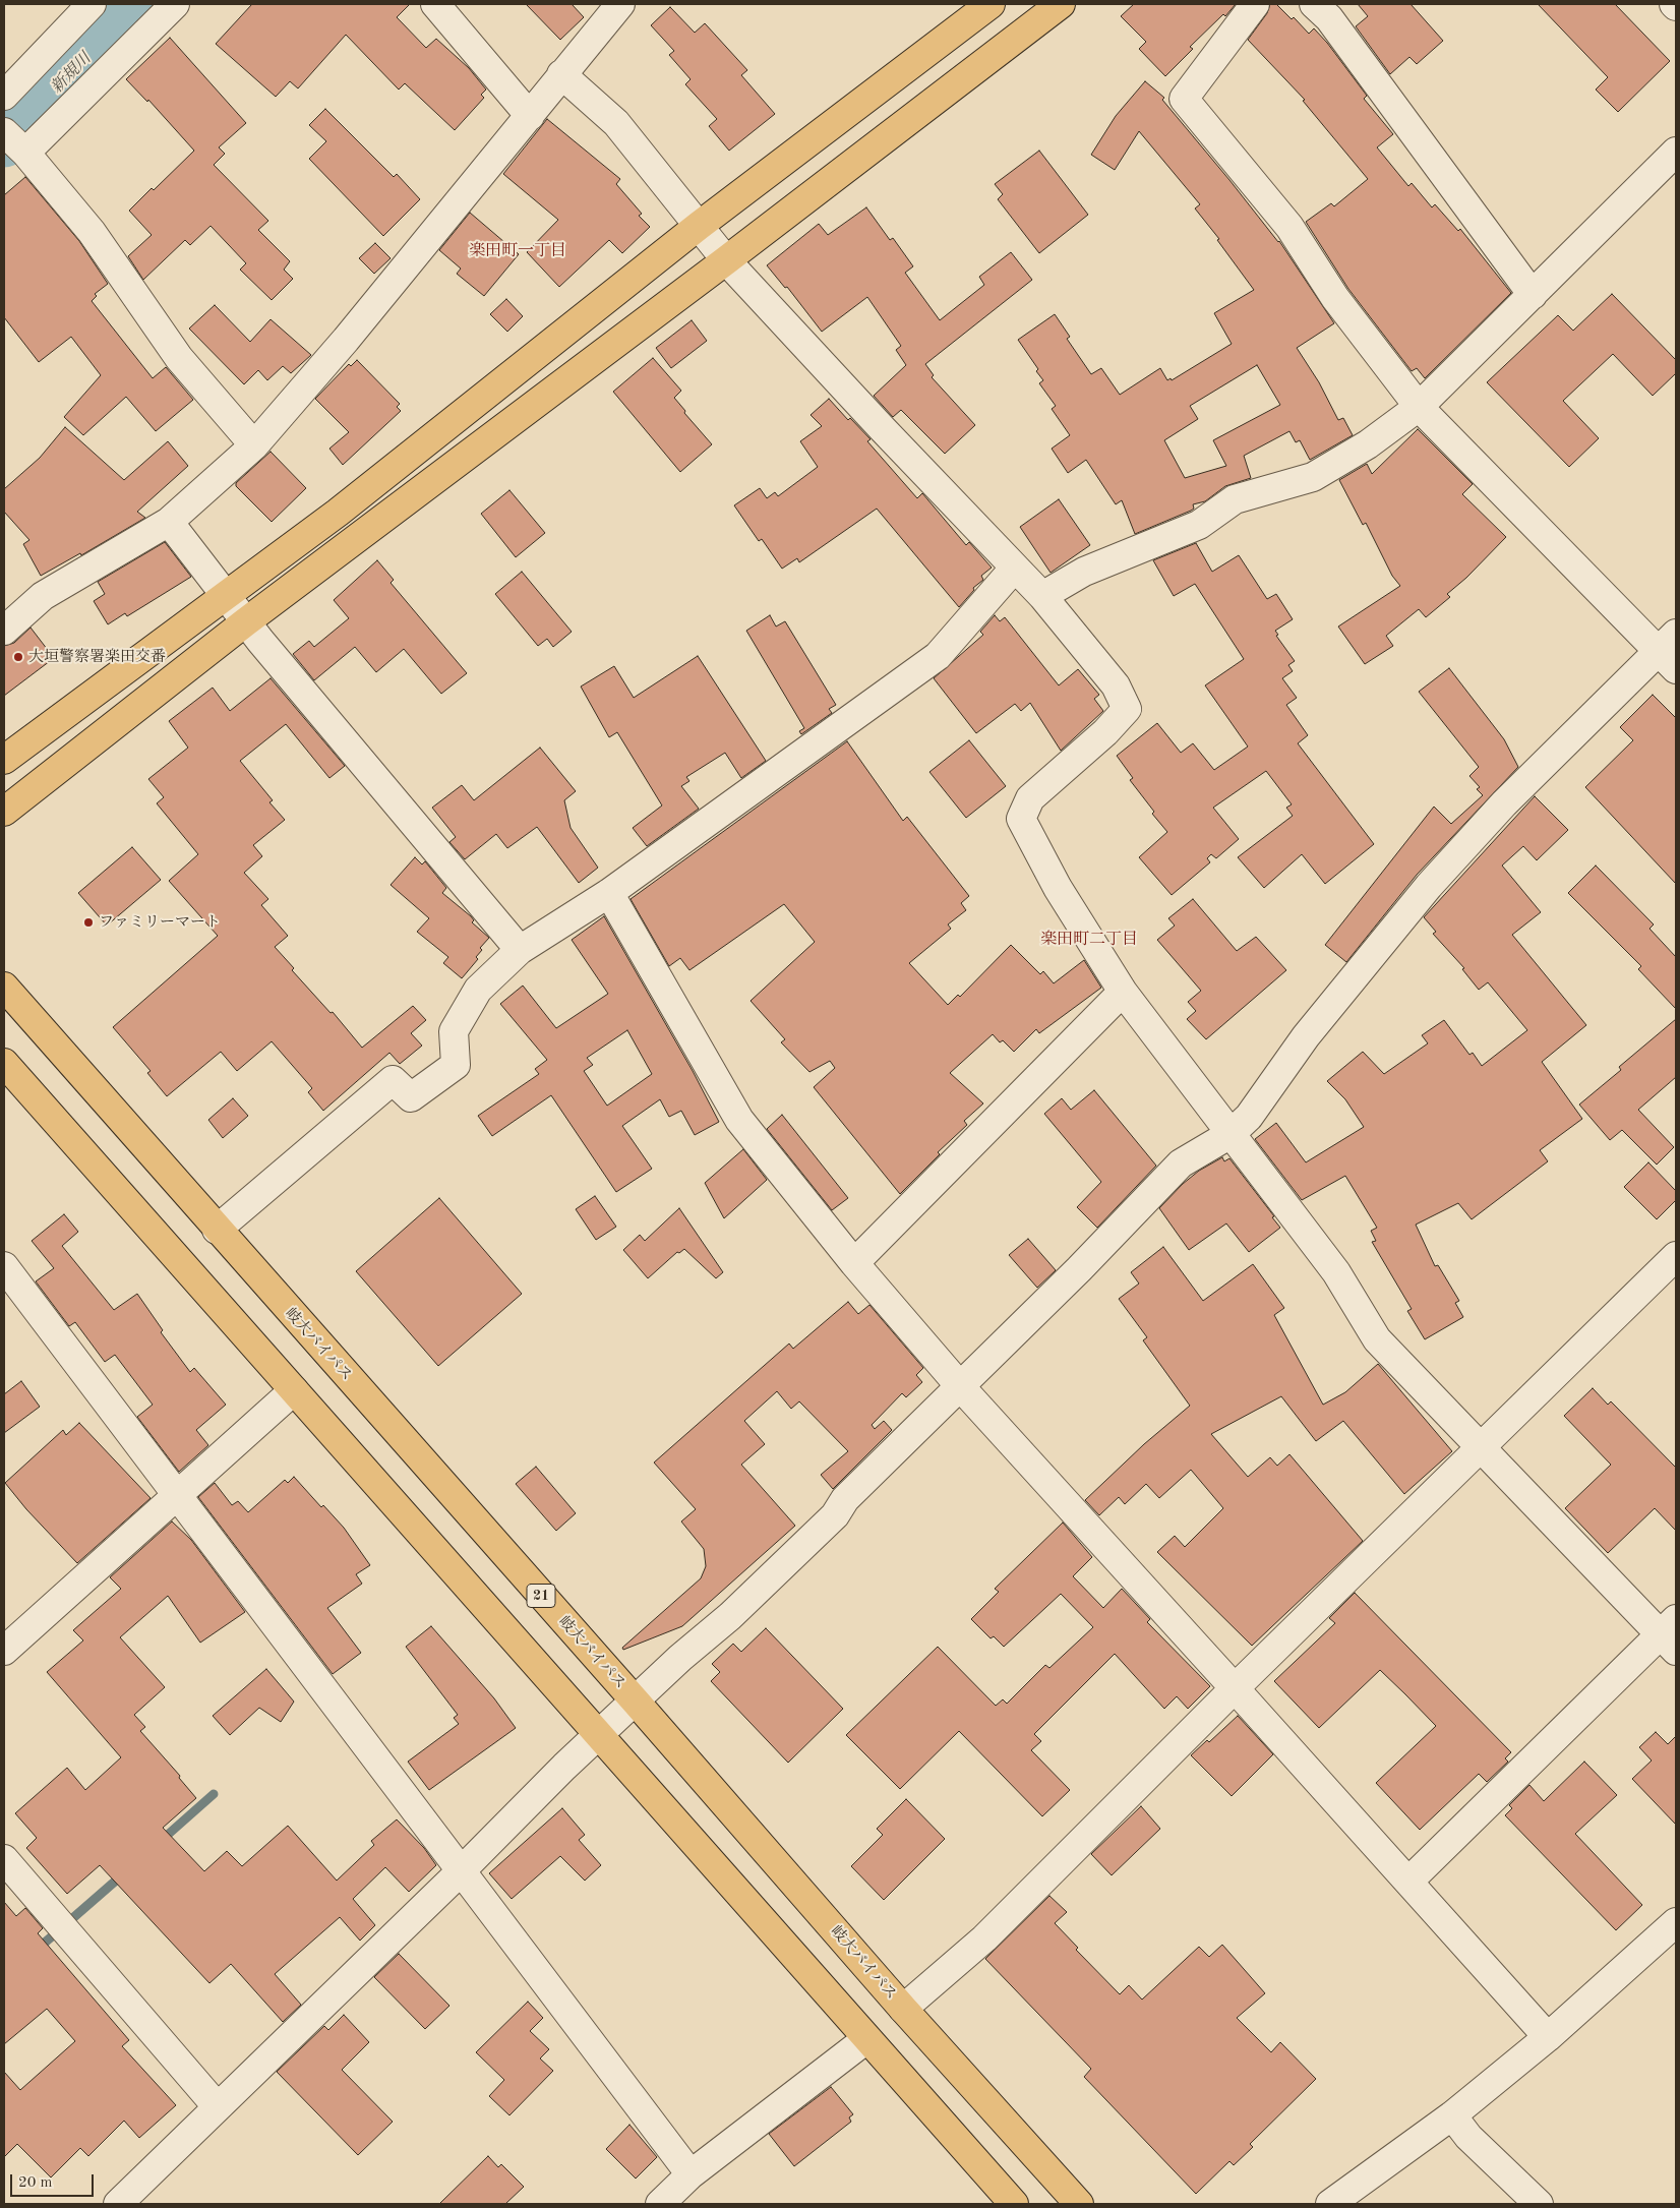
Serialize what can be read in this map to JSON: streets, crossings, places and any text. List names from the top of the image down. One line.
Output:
{"streets":{"main road":["岐大バイパス","21"]},"districts":["楽田町一丁目","楽田町二丁目"],"water":["新規川"],"places":["大垣警察署楽田交番","ファミリーマート"],"scale_bar":"20 m"}
